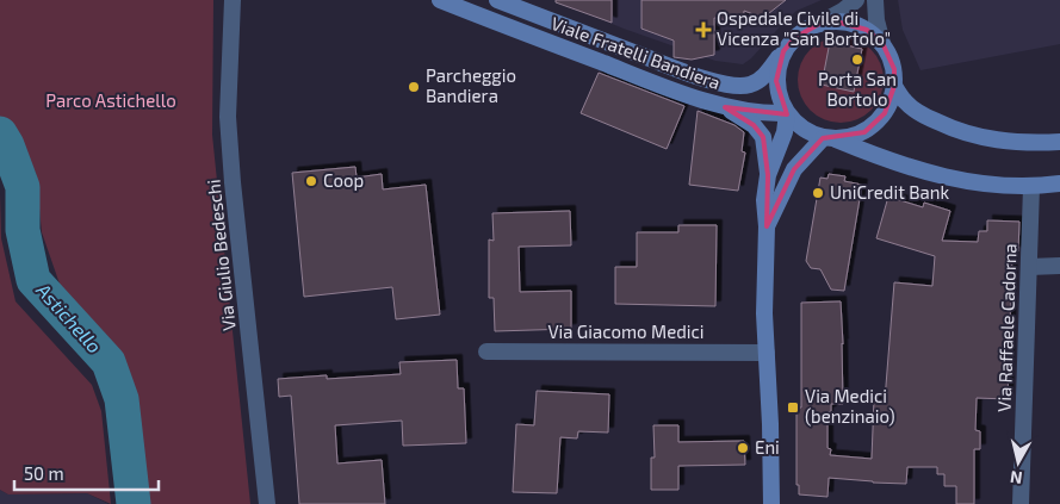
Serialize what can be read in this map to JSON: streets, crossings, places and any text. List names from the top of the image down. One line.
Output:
{"streets":{"main road":["Viale Fratelli Bandiera"],"street":["Via Giulio Bedeschi","Via Raffaele Cadorna","Via Giacomo Medici"]},"water":["Astichello"],"parks":["Parco Astichello"],"places":{"health":["Ospedale Civile di Vicenza \"San Bortolo\""],"other":["Porta San Bortolo","Parcheggio Bandiera","Coop","UniCredit Bank","Eni"],"transit":["Via Medici (benzinaio)"]},"scale_bar":"50 m","north":"bottom"}
